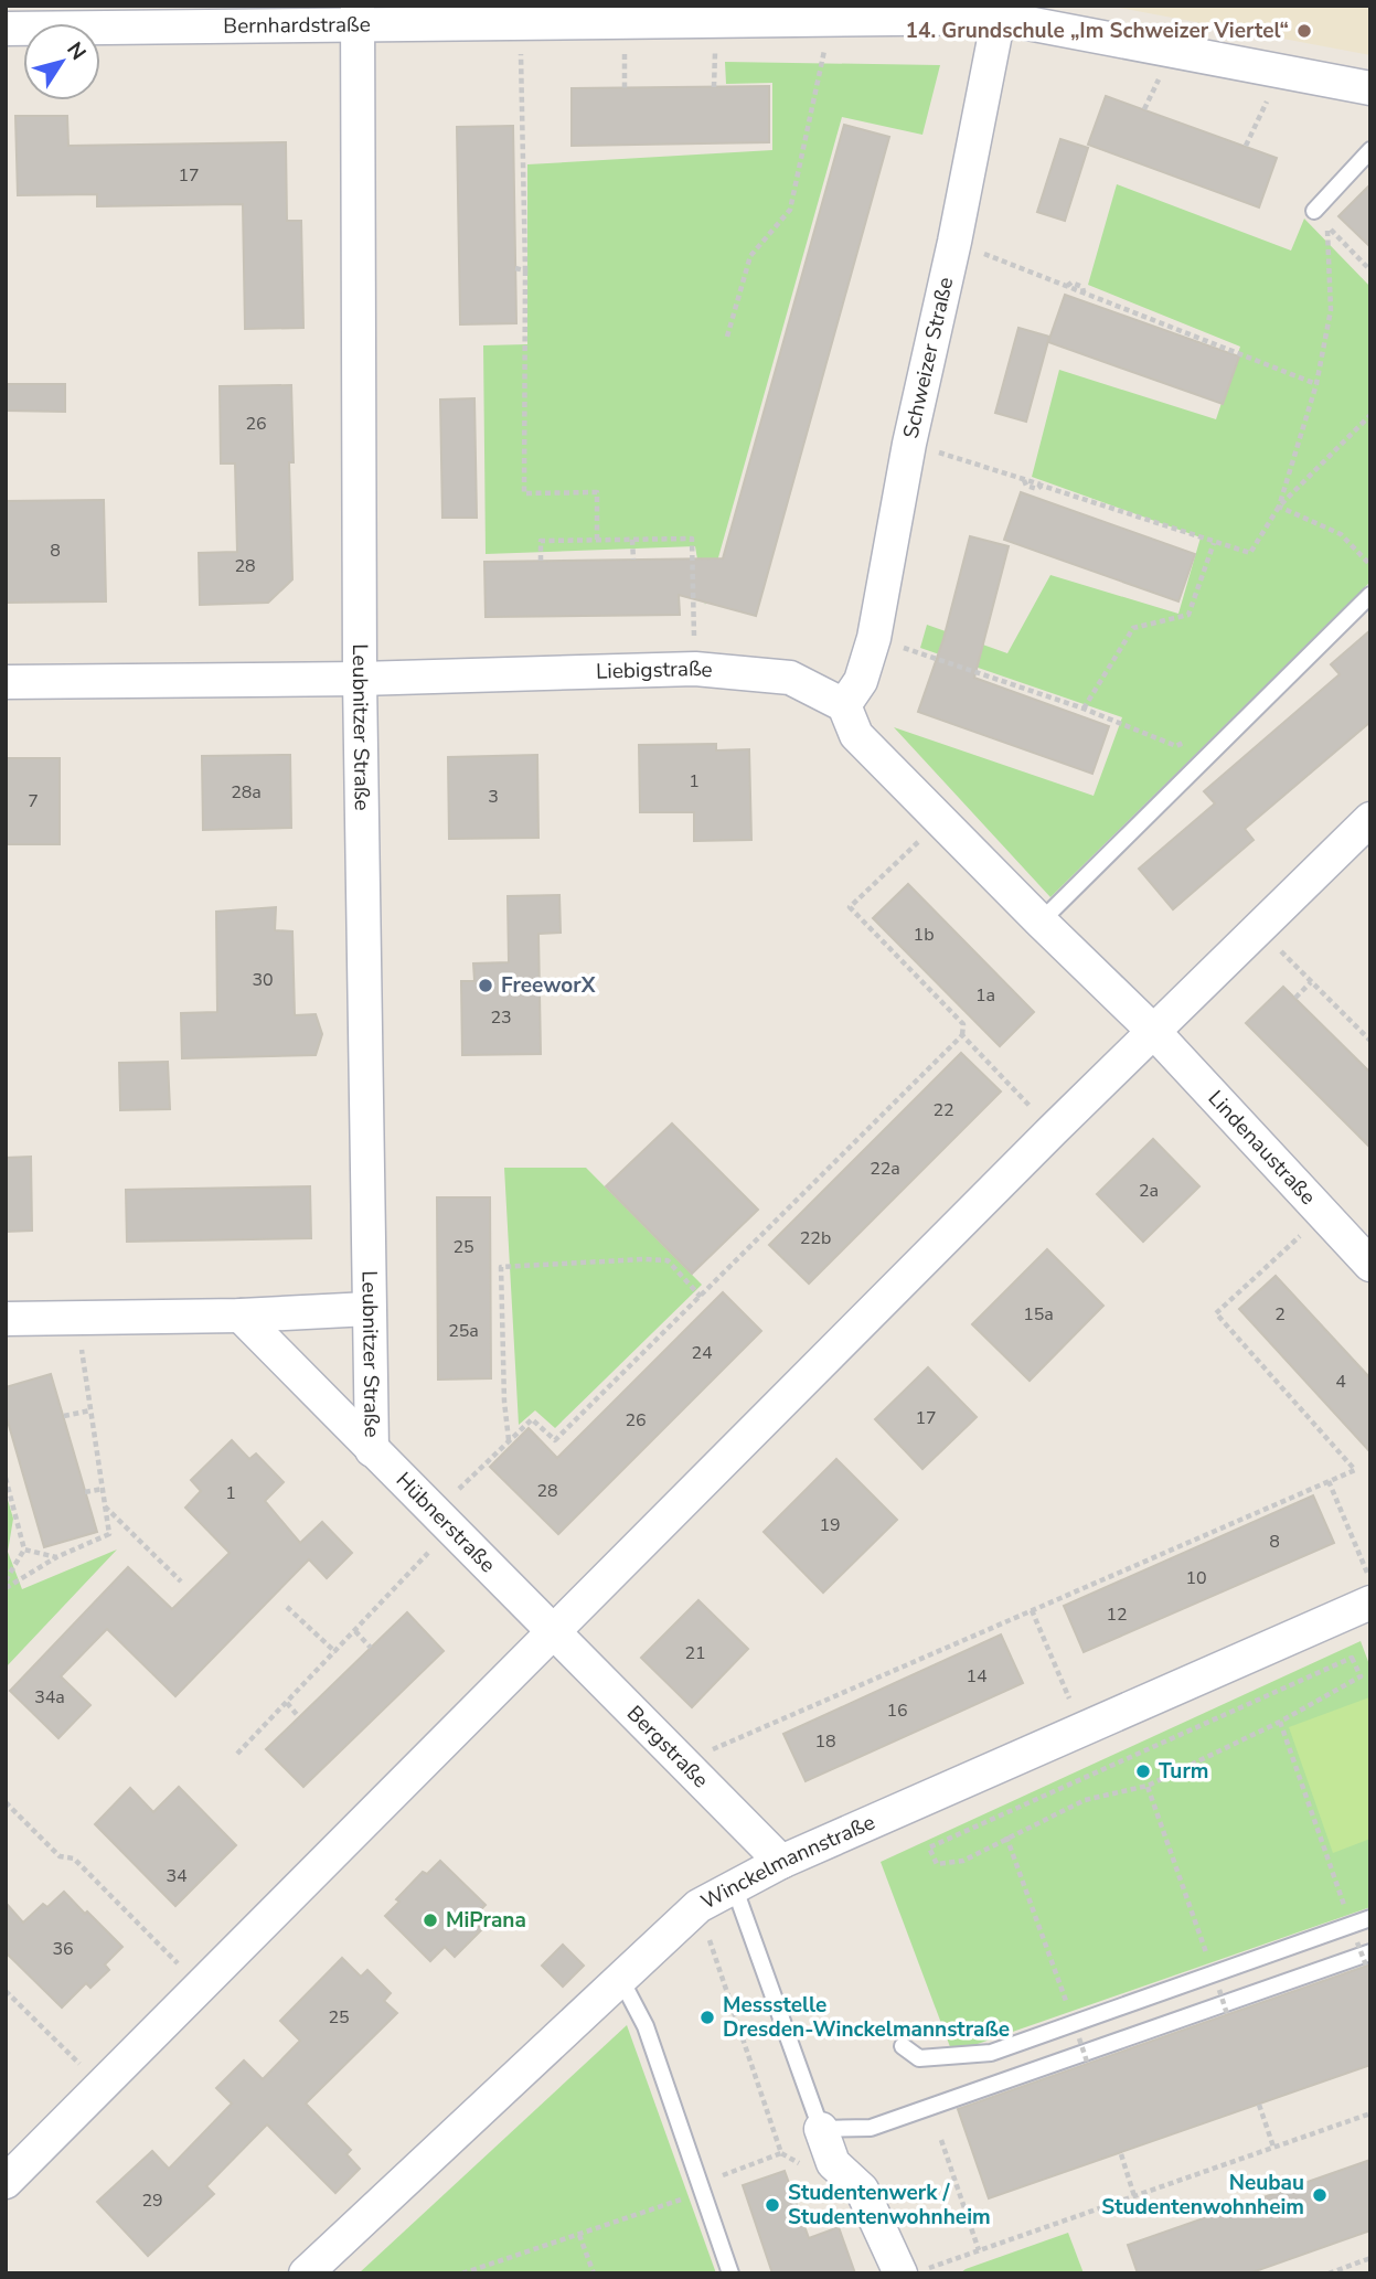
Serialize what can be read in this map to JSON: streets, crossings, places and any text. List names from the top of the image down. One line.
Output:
{"streets":{"street":["Bernhardstraße","Schweizer Straße","Liebigstraße","Leubnitzer Straße","Lindenaustraße","Hübnerstraße","Bergstraße","Winckelmannstraße"]},"crossings":[["Bernhardstraße","Schweizer Straße"],["Bernhardstraße","Leubnitzer Straße"],["Schweizer Straße","Liebigstraße"],["Liebigstraße","Leubnitzer Straße"],["Leubnitzer Straße","Hübnerstraße"],["Hübnerstraße","Bergstraße"],["Bergstraße","Winckelmannstraße"]],"places":["14. Grundschule „Im Schweizer Viertel“","FreeworX","Turm","MiPrana","Messstelle Dresden-Winckelmannstraße","Neubau Studentenwohnheim","Studentenwerk / Studentenwohnheim"],"house_numbers":["17","26","8","28","1","28a","3","7","1b","30","1a","23","22","22a","2a","22b","25","15a","2","25a","24","4","17","26","28","1","19","8","10","12","21","14","34a","16","18","34","36","25","29"],"north":"top right"}
